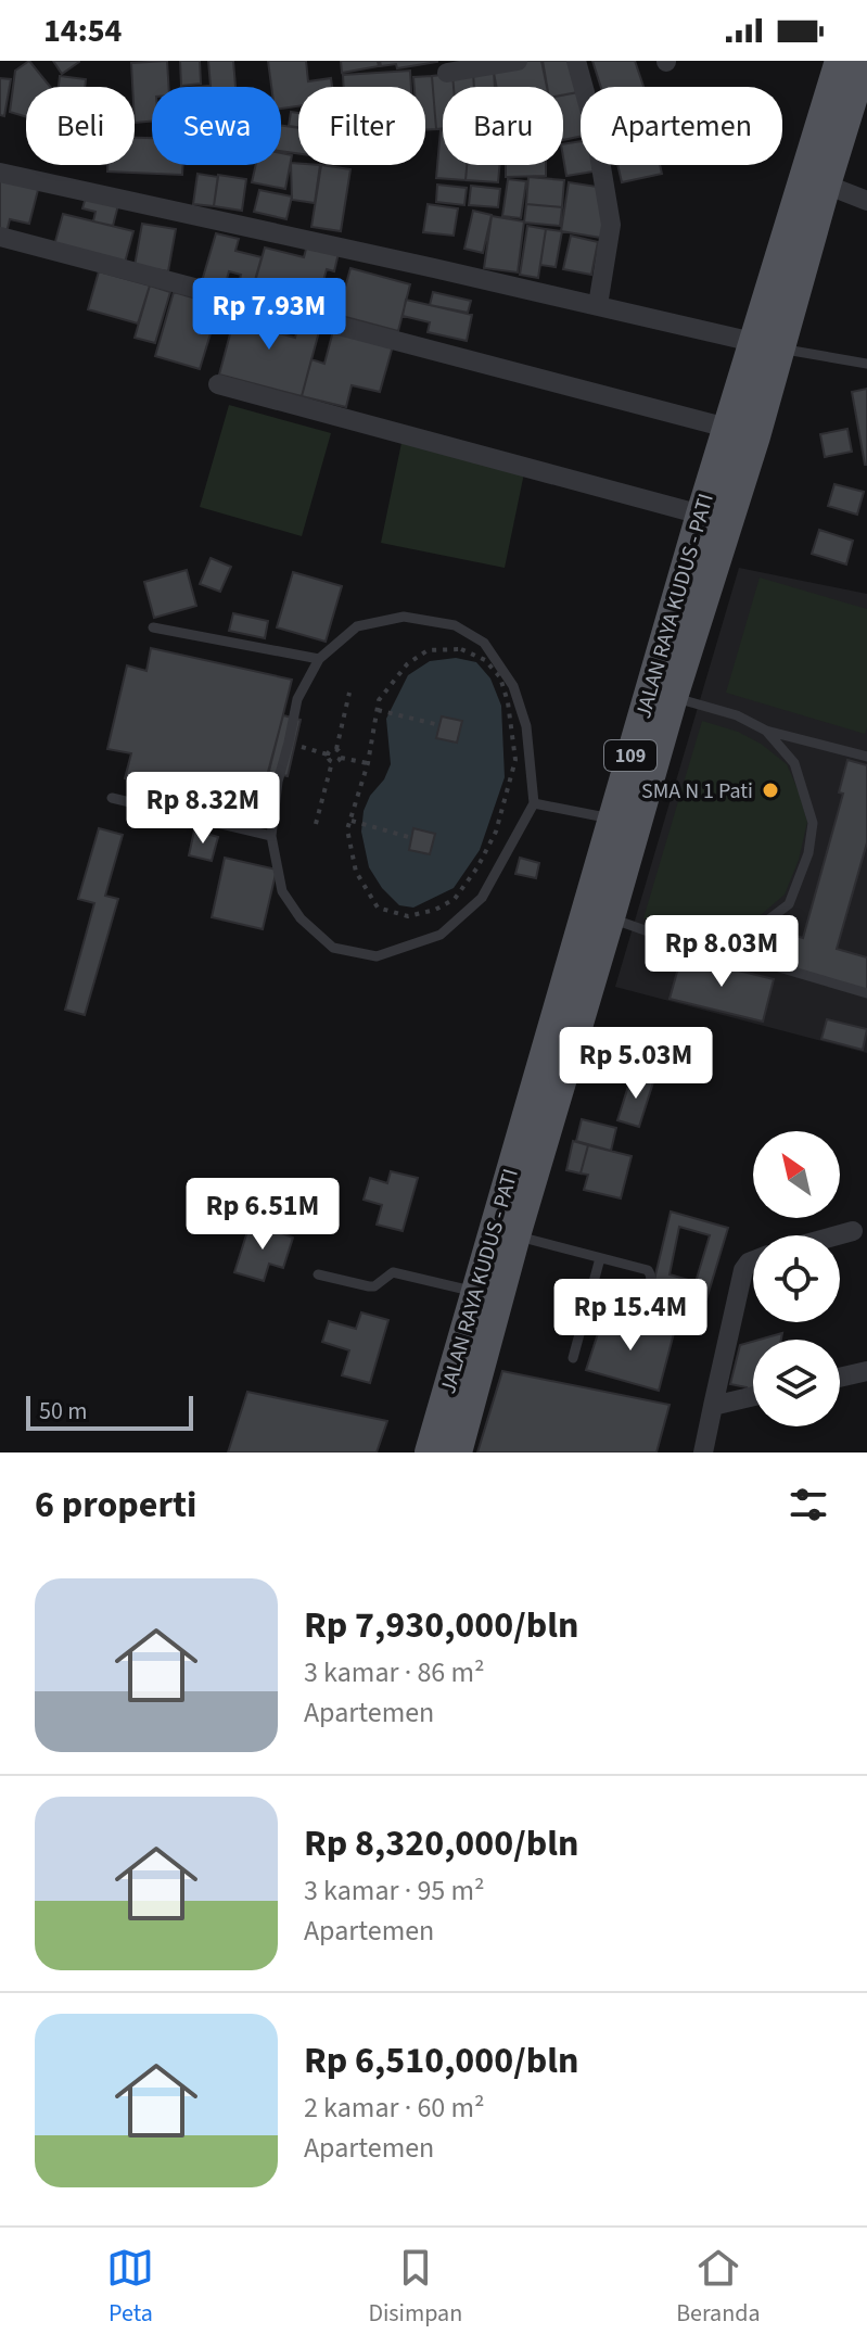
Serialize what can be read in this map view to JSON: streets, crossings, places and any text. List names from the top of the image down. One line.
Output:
{"streets":{"main road":["JALAN RAYA KUDUS - PATI","109"]},"places":["SMA N 1 Pati"],"scale_bar":"50 m","north":"top left","page":{"status":"14:54","chip":["Beli","Sewa","Filter","Baru","Apartemen"],"price":["Rp 7.93M","Rp 8.32M","Rp 8.03M","Rp 5.03M","Rp 6.51M","Rp 15.4M"],"scale":"50 m","heading":"6 properti","list":[{"name":"Rp 7,930,000/bln","note":"3 kamar · 86 m² · Apartemen"},{"name":"Rp 8,320,000/bln","note":"3 kamar · 95 m² · Apartemen"},{"name":"Rp 6,510,000/bln","note":"2 kamar · 60 m² · Apartemen"}],"tabs":["Peta","Disimpan","Beranda"]}}
